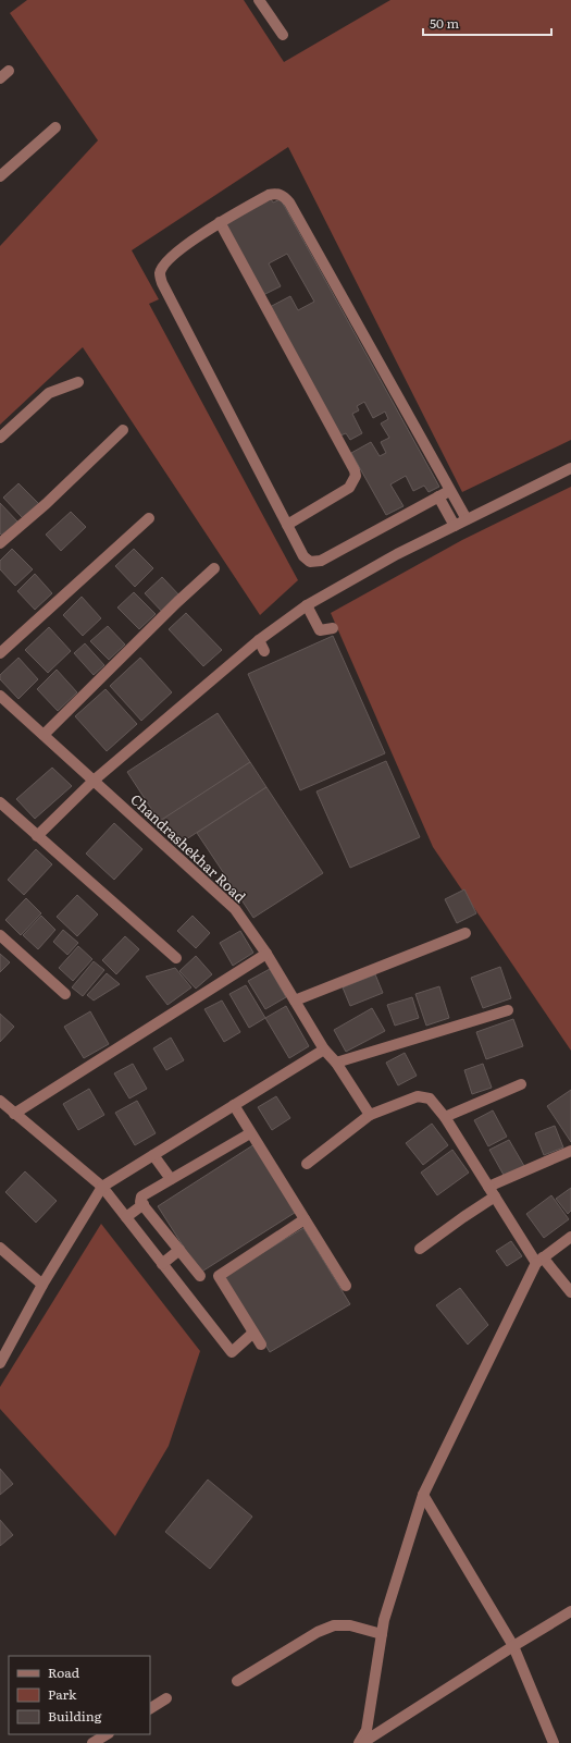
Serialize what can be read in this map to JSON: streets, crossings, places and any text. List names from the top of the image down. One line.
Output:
{"streets":{"street":["Chandrashekhar Road"]},"legend":["Road","Park","Building"],"scale_bar":"50 m"}
